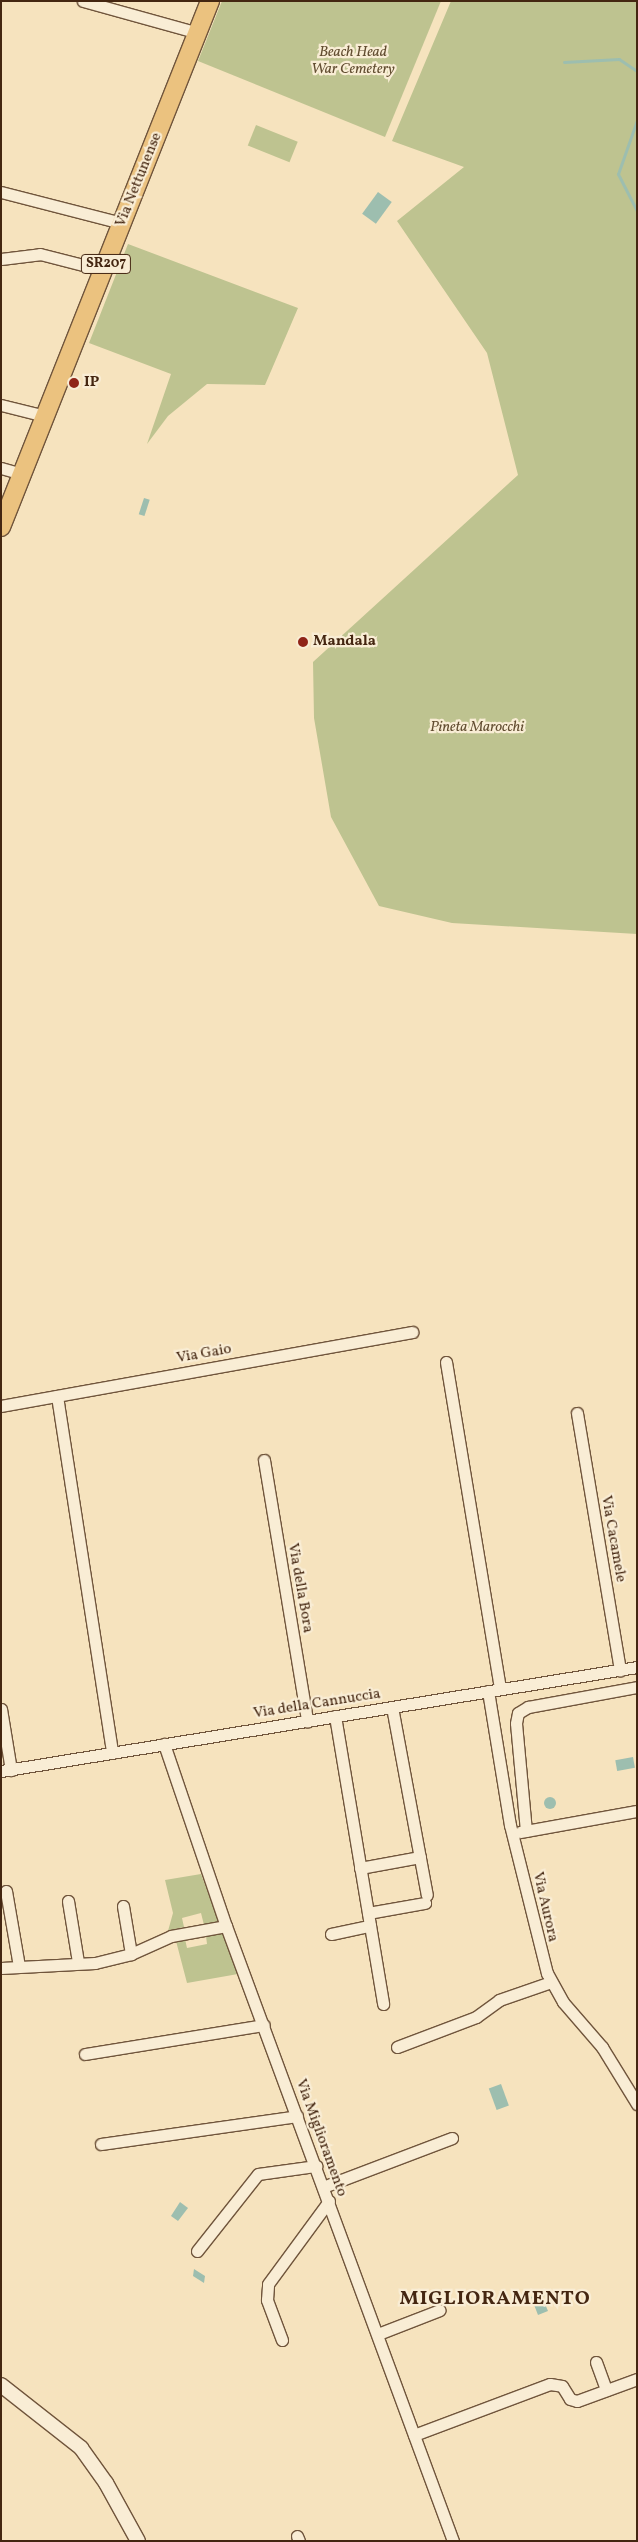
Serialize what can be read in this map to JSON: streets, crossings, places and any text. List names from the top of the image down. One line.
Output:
{"streets":{"main road":["Via Nettunense","SR207"],"street":["Via Gaio","Via Cacamele","Via della Bora","Via della Cannuccia","Via Aurora","Via Miglioramento"]},"crossings":[["Via Cacamele","Via della Cannuccia"],["Via della Bora","Via della Cannuccia"],["Via della Cannuccia","Via Aurora"],["Via della Cannuccia","Via Miglioramento"]],"districts":["MIGLIORAMENTO"],"parks":["Beach Head War Cemetery","Pineta Marocchi"],"places":["IP","Mandala"]}
